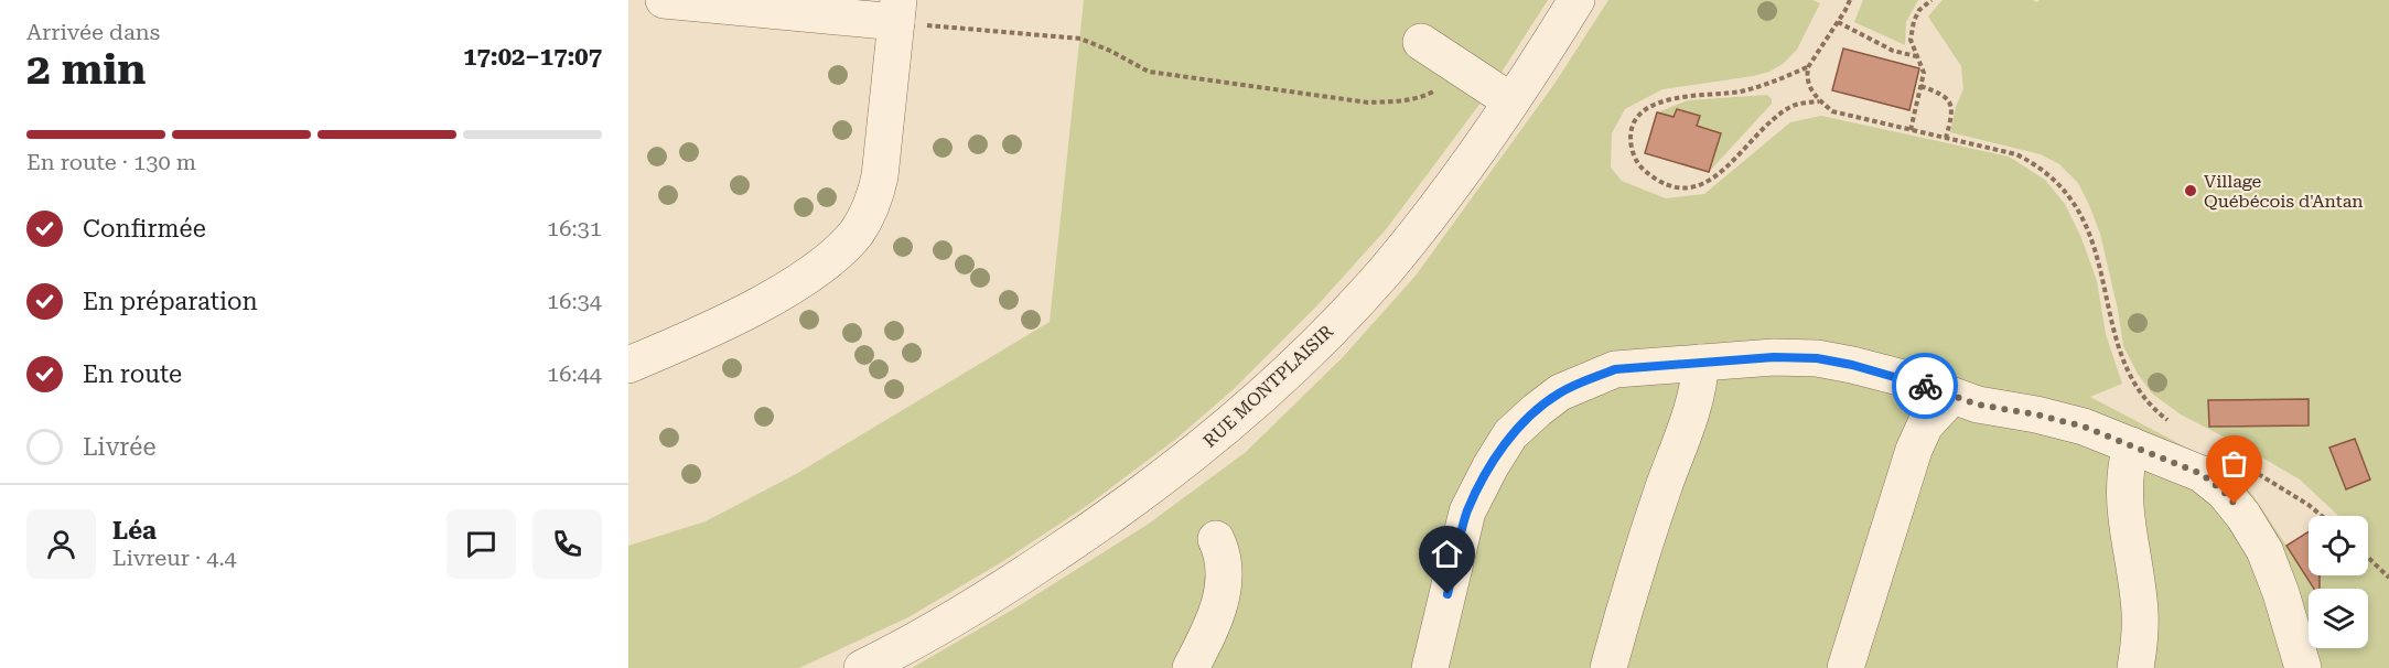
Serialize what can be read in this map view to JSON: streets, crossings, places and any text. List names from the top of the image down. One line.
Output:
{"streets":{"street":["RUE MONTPLAISIR"]},"places":["Village Québécois d'Antan"],"page":{"heading":["2 min","Arrivée dans","17:02–17:07"],"panel":["Léa","Livreur · 4.4"],"bar":"En route · 130 m","list":[["Confirmée","16:31"],["En préparation","16:34"],["En route","16:44"],"Livrée"]}}
